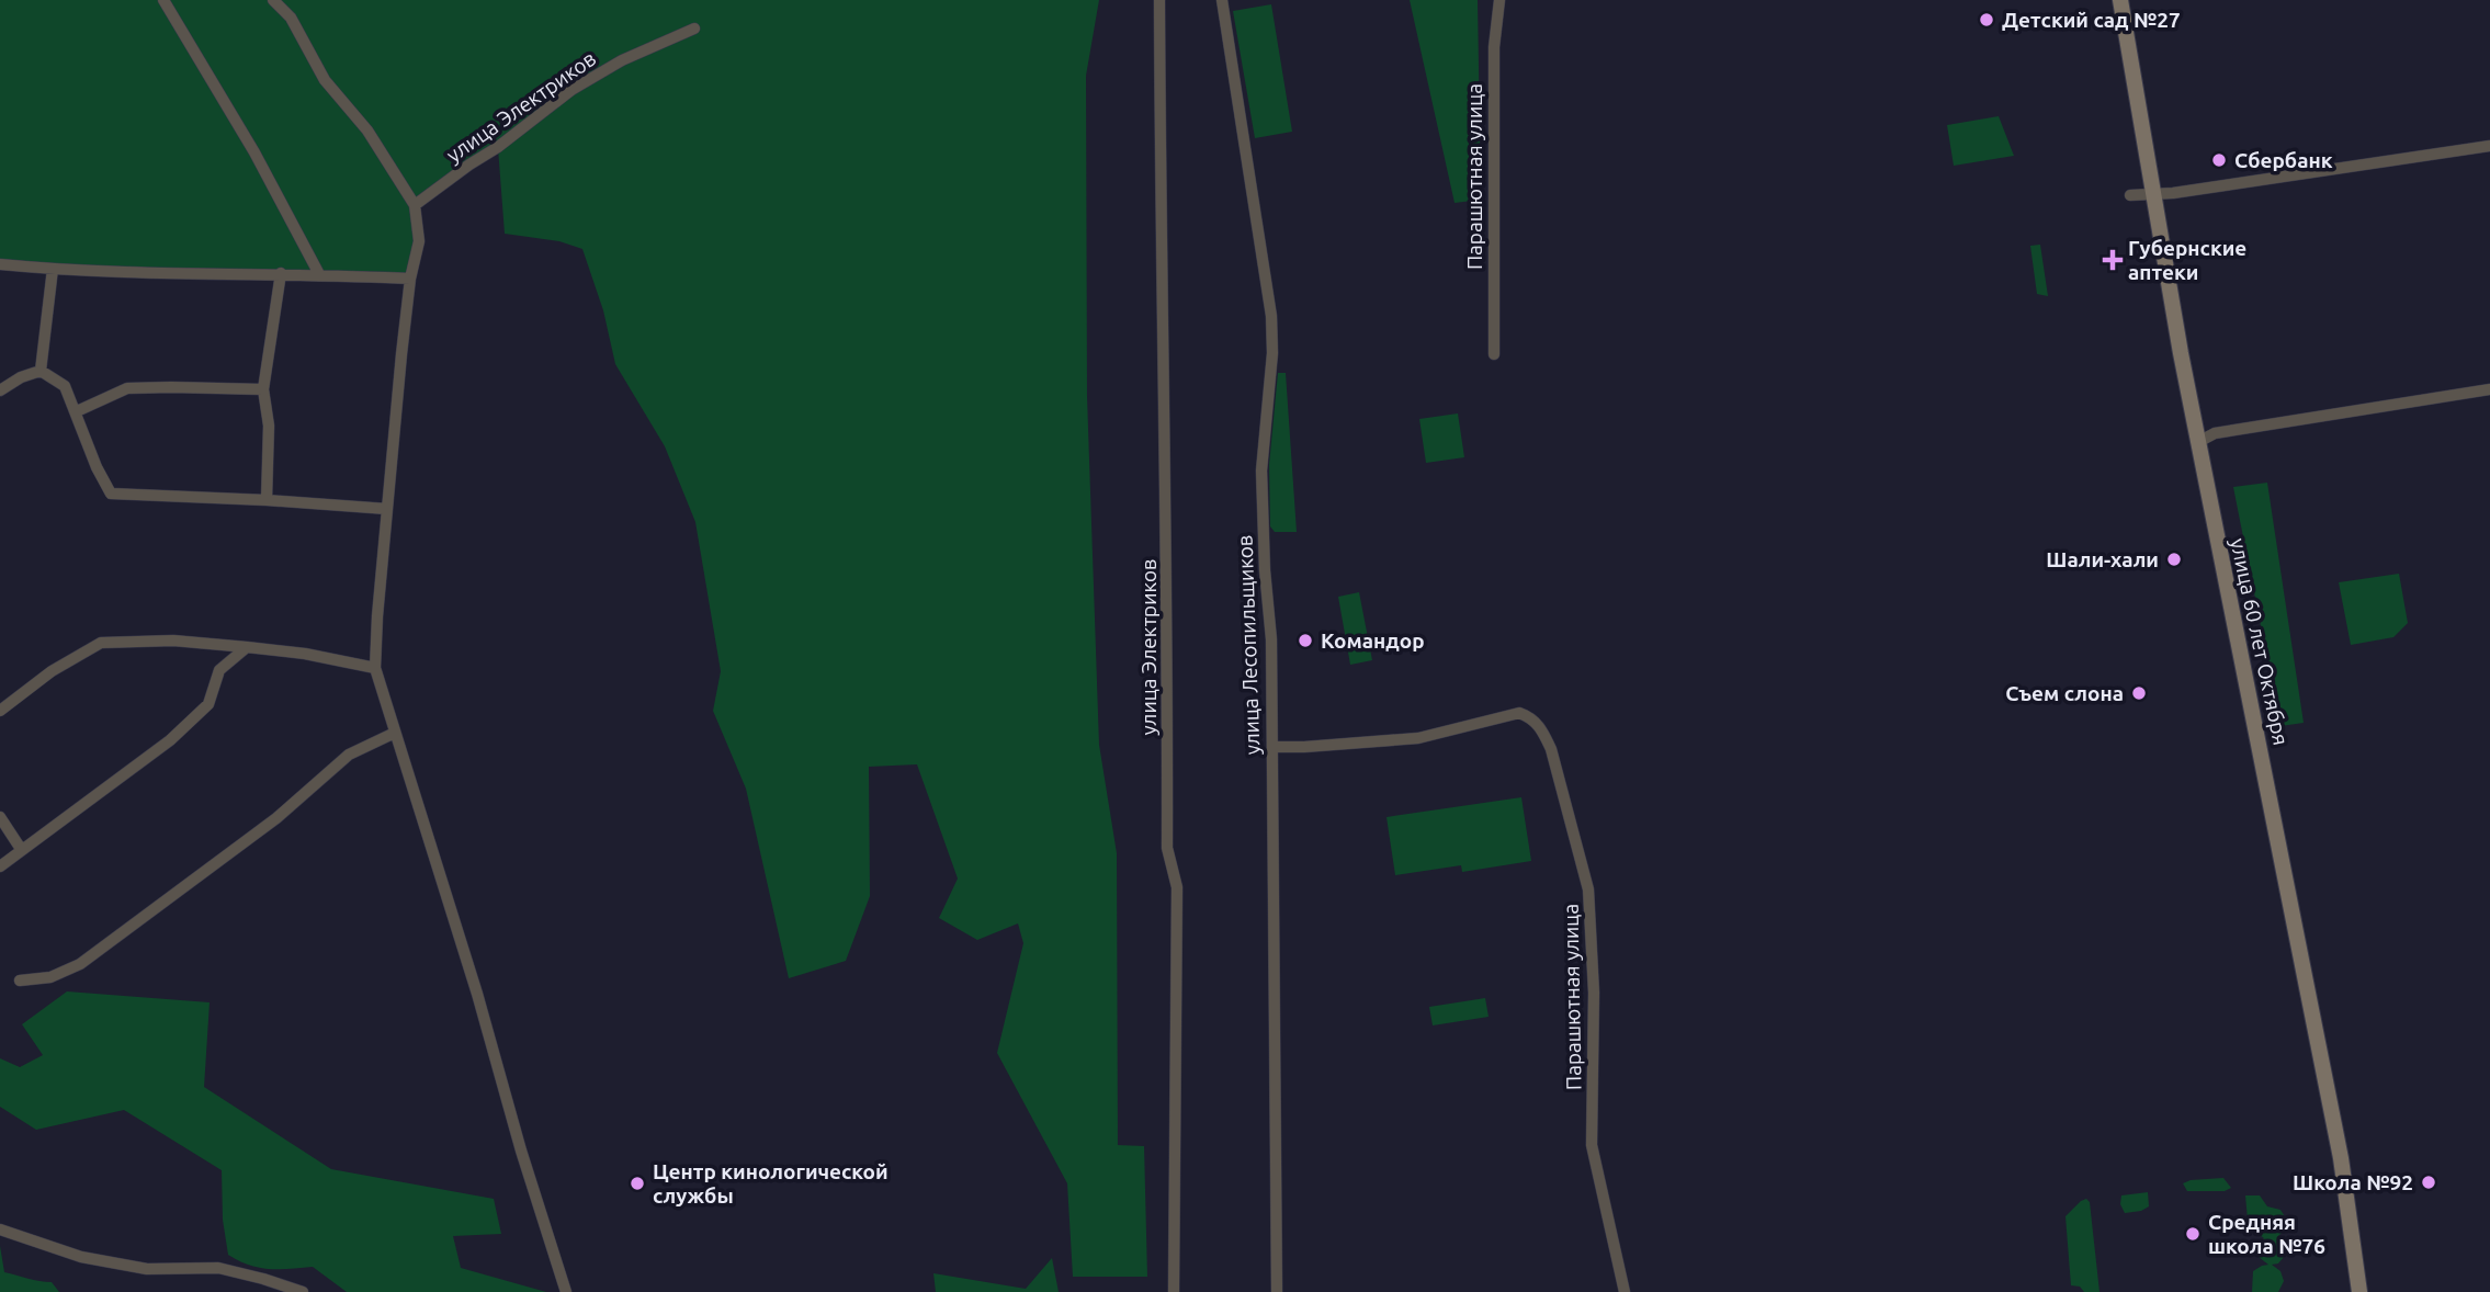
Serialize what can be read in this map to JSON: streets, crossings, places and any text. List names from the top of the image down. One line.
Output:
{"streets":{"main road":["улица 60 лет Октября"],"street":["улица Электриков","Парашютная улица","улица Лесопильщиков"]},"crossings":[["Парашютная улица","улица Лесопильщиков"]],"places":{"other":["Детский сад №27","Сбербанк","Шали-хали","Командор","Съем слона","Школа №92","Центр кинологической службы","Средняя школа №76"],"health":["Губернские аптеки"]}}
